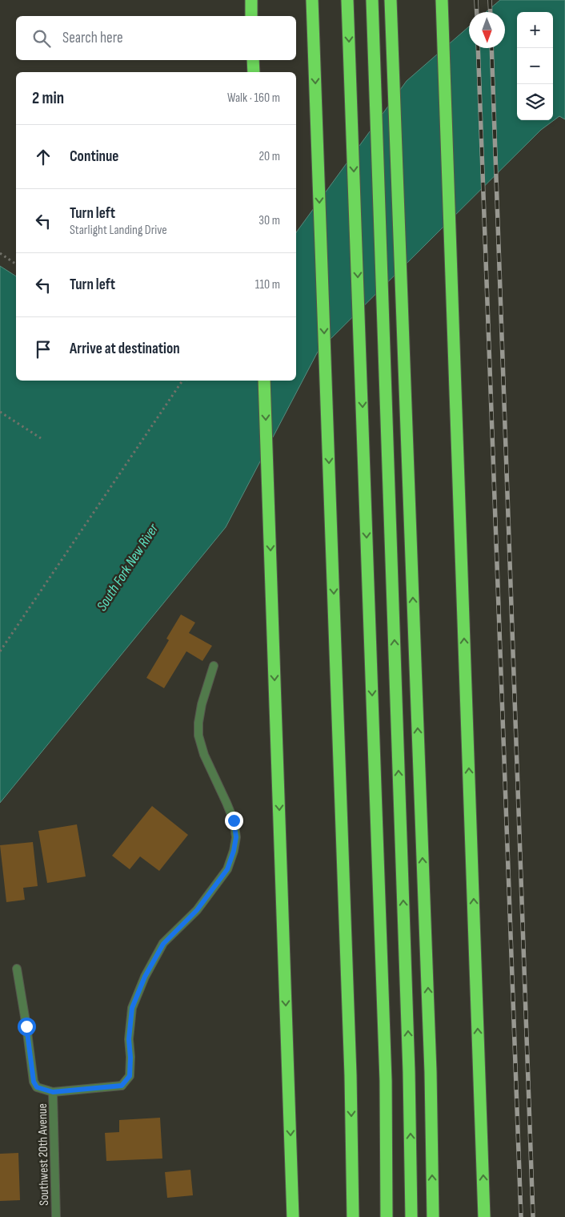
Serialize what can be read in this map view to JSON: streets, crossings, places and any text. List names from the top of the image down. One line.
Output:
{"streets":{"street":["Southwest 20th Avenue"]},"water":["South Fork New River"],"north":"bottom","page":{"map_buttons":["+","−"],"search":"Search here","heading":["2 min","Walk · 160 m"],"list":[["Continue","20 m"],["Turn left","Starlight Landing Drive","30 m"],["Turn left","110 m"],"Arrive at destination"]}}
